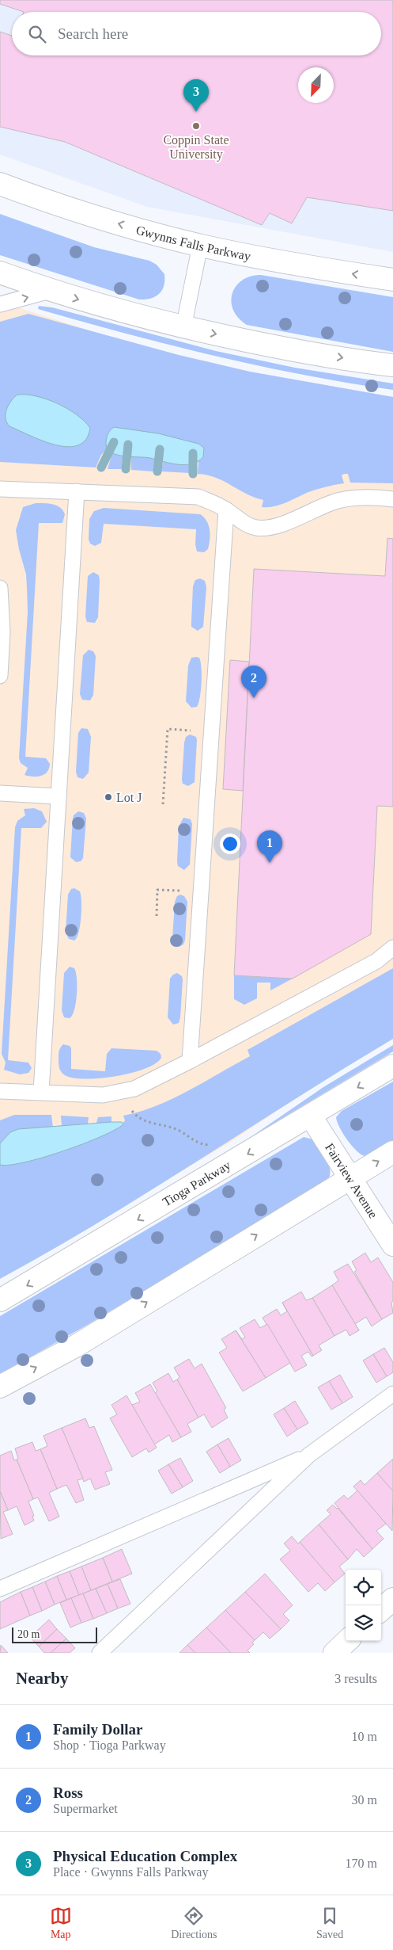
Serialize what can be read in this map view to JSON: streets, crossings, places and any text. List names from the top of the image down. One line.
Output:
{"streets":{"street":["Gwynns Falls Parkway","Fairview Avenue","Tioga Parkway"]},"crossings":[["Fairview Avenue","Tioga Parkway"]],"places":["Coppin State University","Lot J"],"scale_bar":"20 m","north":"bottom left","page":{"search":"Search here","pins":["3","2","1"],"scale":"20 m","heading":["Nearby","3 results"],"list":[{"mark":"1","name":"Family Dollar","note":"Shop · Tioga Parkway","value":"10 m"},{"mark":"2","name":"Ross","note":"Supermarket","value":"30 m"},{"mark":"3","name":"Physical Education Complex","note":"Place · Gwynns Falls Parkway","value":"170 m"}],"nav":["Map","Directions","Saved"]}}
